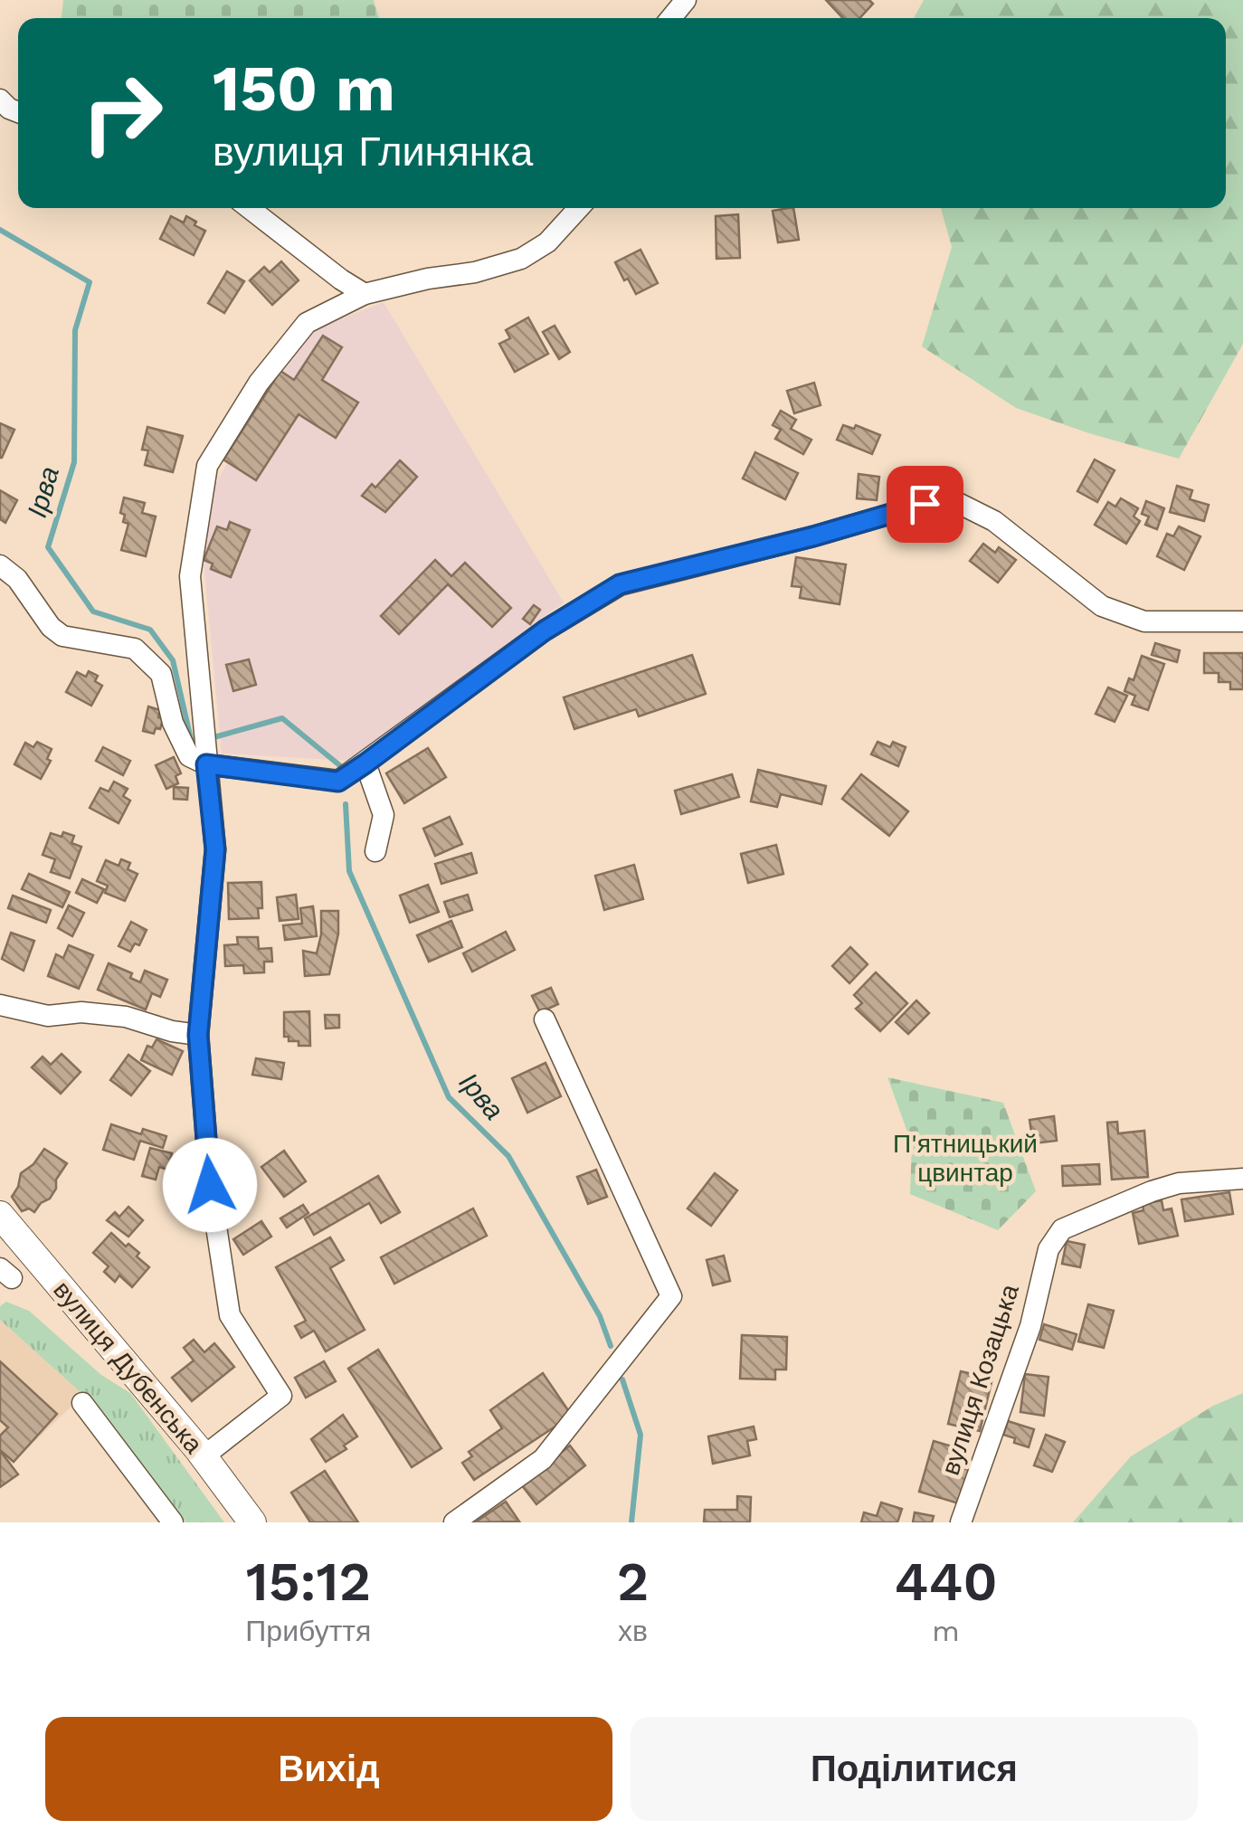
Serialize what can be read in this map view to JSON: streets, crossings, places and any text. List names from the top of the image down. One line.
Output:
{"streets":{"main road":["вулиця Дубенська"],"street":["вулиця Козацька"]},"water":["Ірва"],"parks":["П'ятницький цвинтар"],"page":{"turn":["150 m","вулиця Глинянка"],"eta":["15:12","Прибуття","2","хв","440","m"],"buttons":["Вихід","Поділитися"]}}
